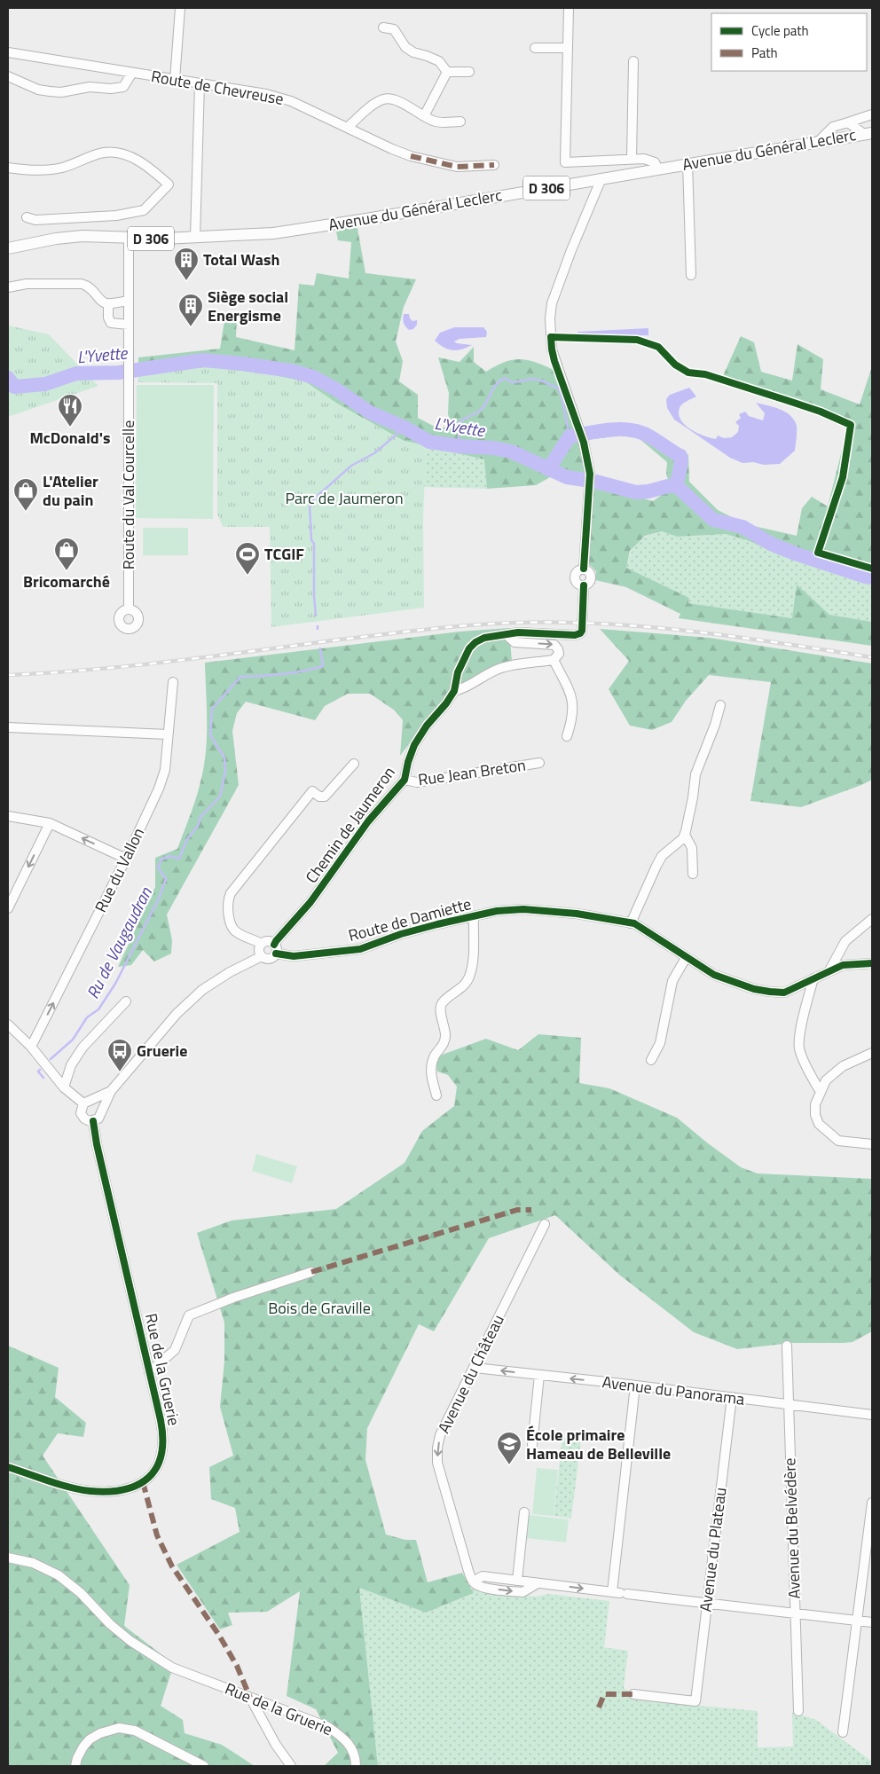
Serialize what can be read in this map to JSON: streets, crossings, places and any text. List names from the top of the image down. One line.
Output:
{"streets":{"main road":["Avenue du Général Leclerc","D 306"],"street":["Route de Chevreuse","Route du Val Courcelle","Rue Jean Breton","Chemin de Jaumeron","Rue du Vallon","Route de Damiette","Rue de la Gruerie","Avenue du Château","Avenue du Panorama","Avenue du Belvédère","Avenue du Plateau"]},"crossings":[["Avenue du Général Leclerc","Chemin de Jaumeron"],["Rue Jean Breton","Chemin de Jaumeron"],["Chemin de Jaumeron","Route de Damiette"],["Avenue du Château","Avenue du Panorama"],["Avenue du Panorama","Avenue du Belvédère"],["Avenue du Panorama","Avenue du Plateau"]],"one_way":["Avenue du Panorama"],"water":["L'Yvette","Ru de Vaugaudran"],"parks":["Parc de Jaumeron","Bois de Graville"],"places":{"building":["Total Wash","Siège social Energisme"],"restaurant":["McDonald's"],"shop":["L'Atelier du pain","Bricomarché"],"sports":["TCGIF"],"bus stop":["Gruerie"],"school or university":["École primaire Hameau de Belleville"]},"legend":["Cycle path","Path"]}
